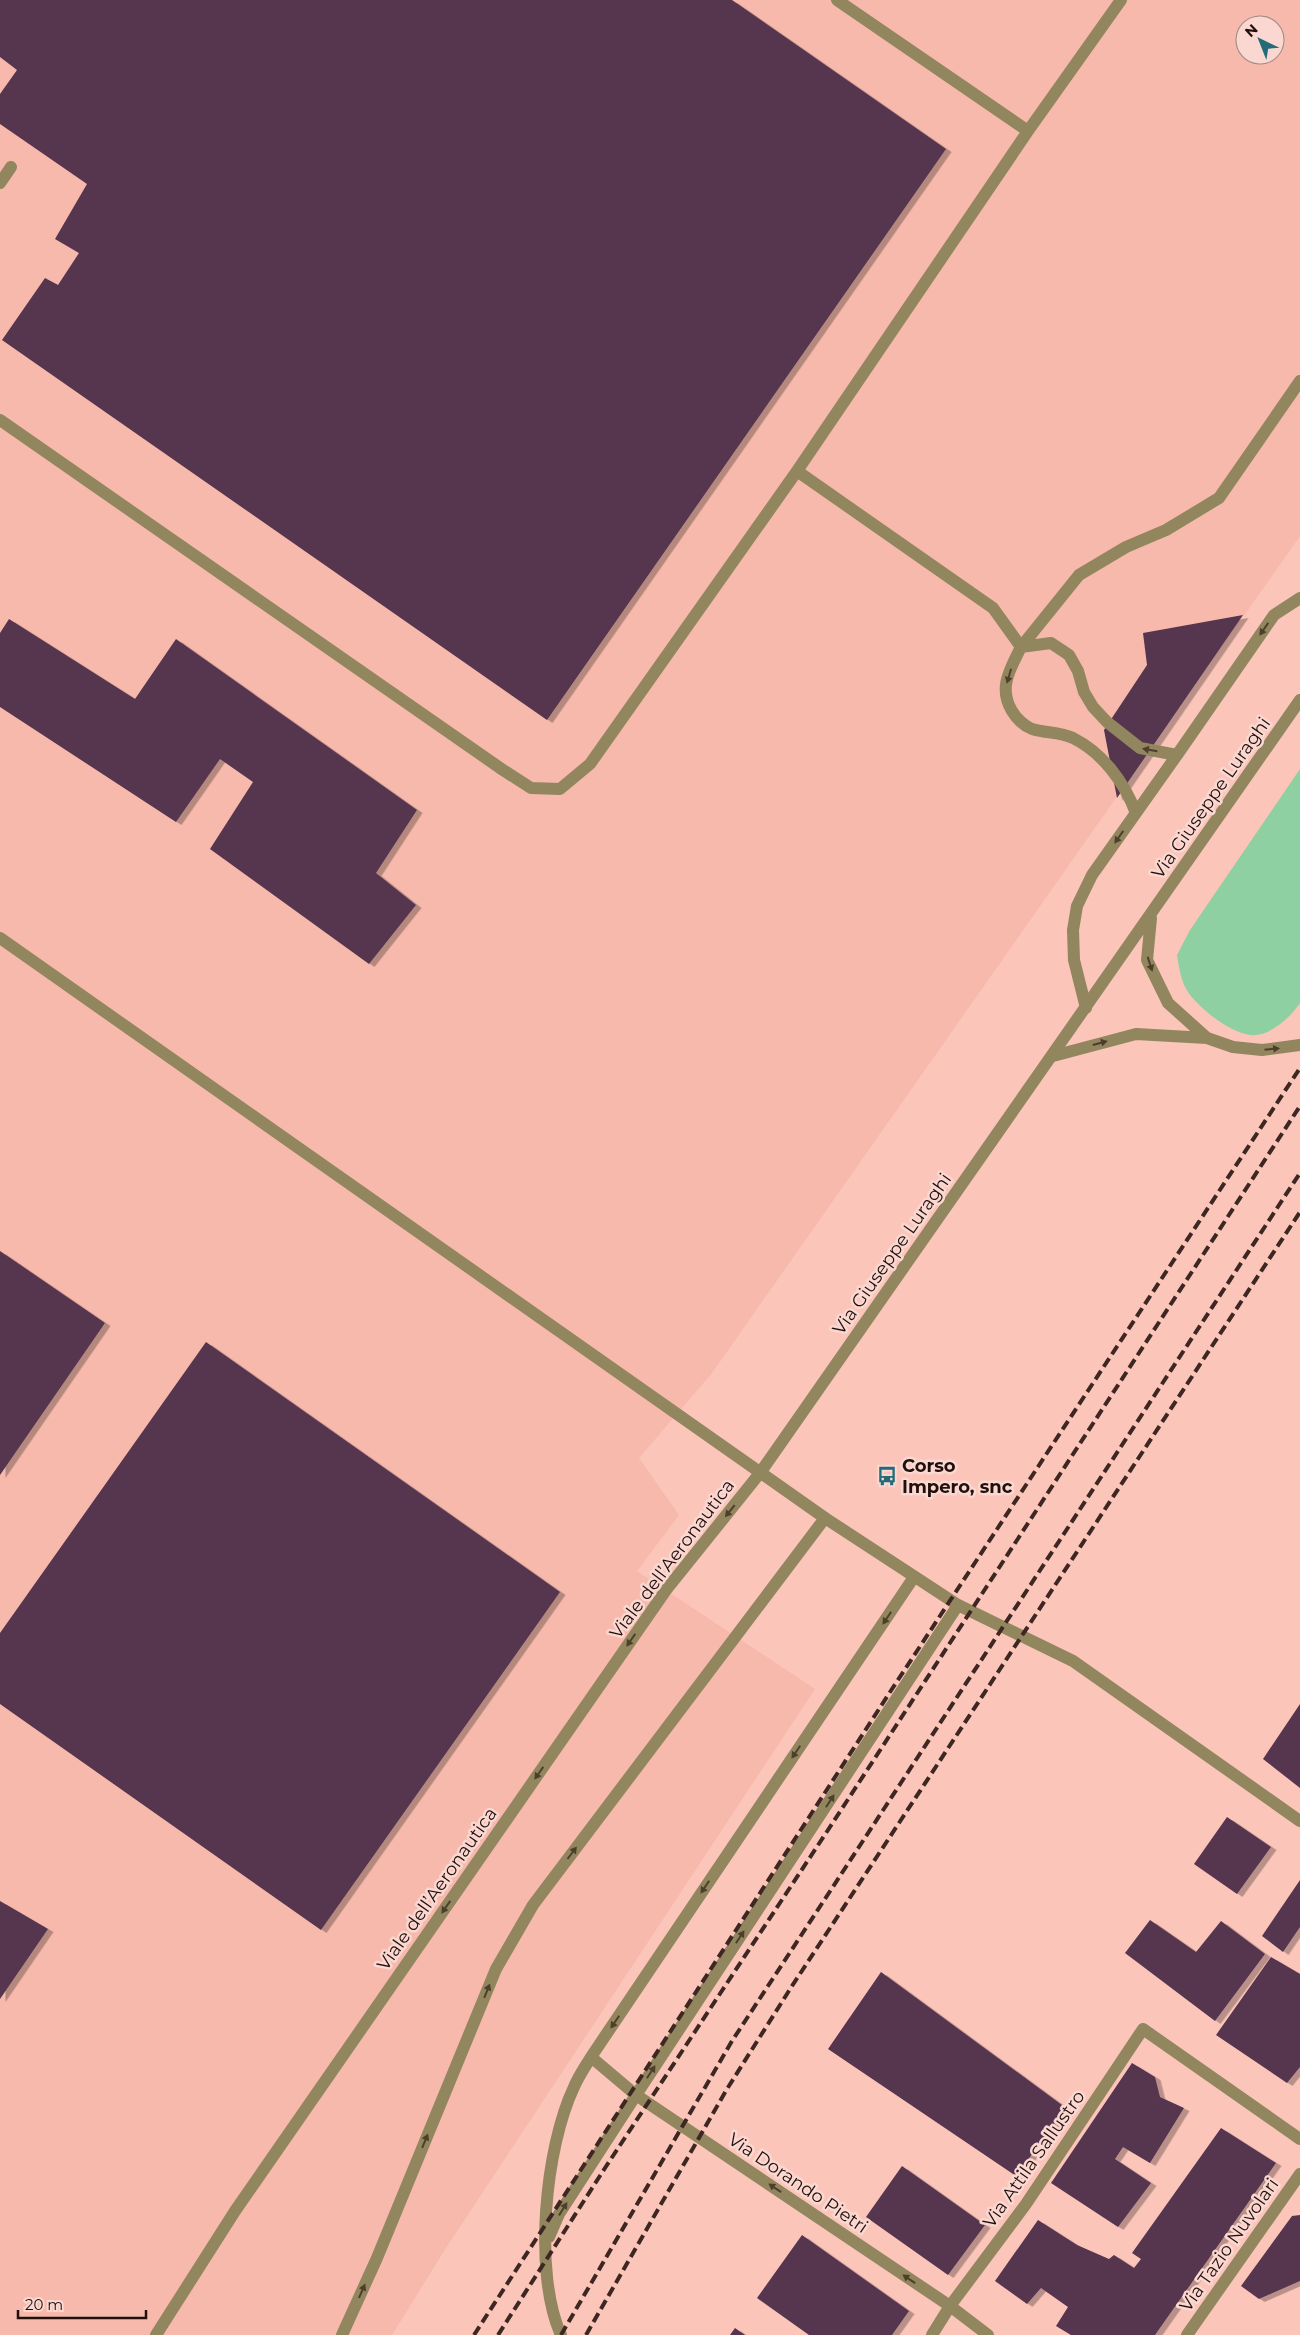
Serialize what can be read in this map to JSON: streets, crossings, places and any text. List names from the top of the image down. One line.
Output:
{"streets":{"street":["Via Giuseppe Luraghi","Viale dell’Aeronautica","Via Attila Sallustro","Via Dorando Pietri","Via Tazio Nuvolari"]},"crossings":[["Via Giuseppe Luraghi","Viale dell’Aeronautica"],["Via Attila Sallustro","Via Dorando Pietri"]],"one_way":["Via Dorando Pietri"],"places":{"bus stop":["Corso Impero, snc"]},"scale_bar":"20 m","north":"top left"}
